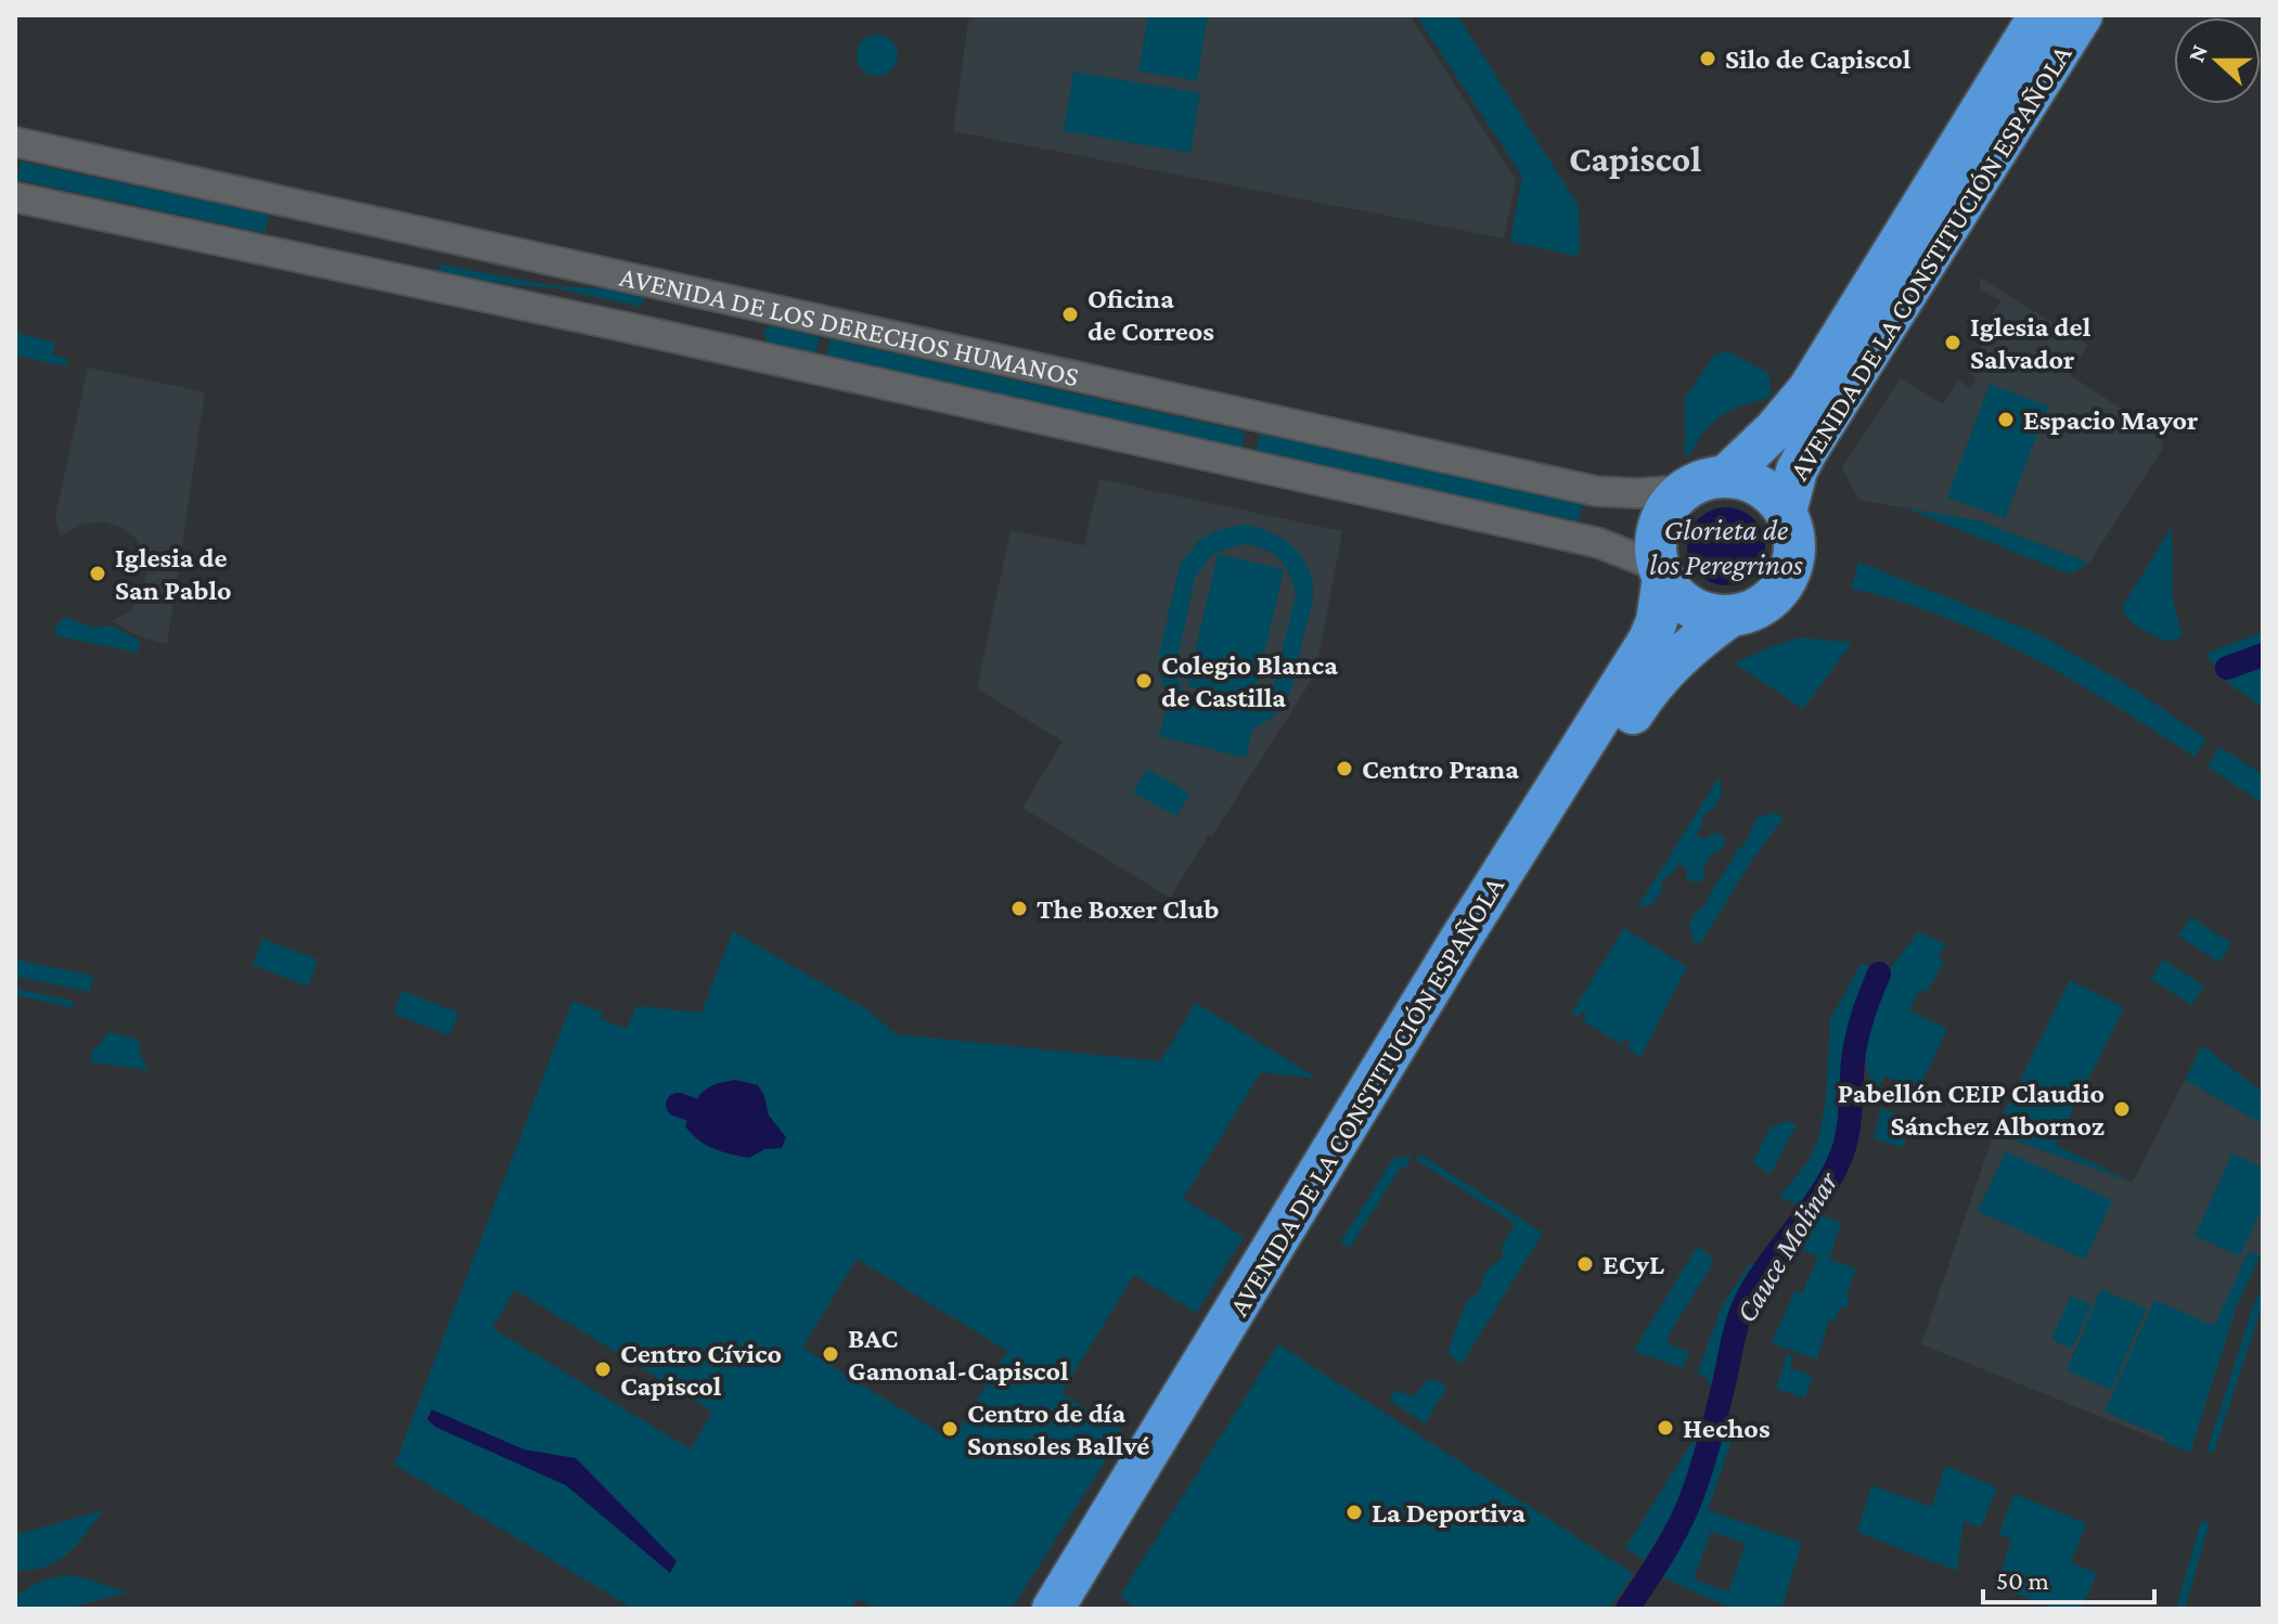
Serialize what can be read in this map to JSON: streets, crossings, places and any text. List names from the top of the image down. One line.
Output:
{"streets":{"highway":["AVENIDA DE LA CONSTITUCIÓN ESPAÑOLA"],"street":["AVENIDA DE LOS DERECHOS HUMANOS"]},"crossings":[["AVENIDA DE LA CONSTITUCIÓN ESPAÑOLA","AVENIDA DE LOS DERECHOS HUMANOS"]],"districts":["Capiscol"],"water":["Glorieta de los Peregrinos","Cauce Molinar"],"places":["Silo de Capiscol","Oficina de Correos","Iglesia del Salvador","Espacio Mayor","Iglesia de San Pablo","Colegio Blanca de Castilla","Centro Prana","The Boxer Club","Pabellón CEIP Claudio Sánchez Albornoz","ECyL","BAC Gamonal-Capiscol","Centro Cívico Capiscol","Hechos","Centro de día Sonsoles Ballvé","La Deportiva"],"scale_bar":"50 m","north":"left"}
